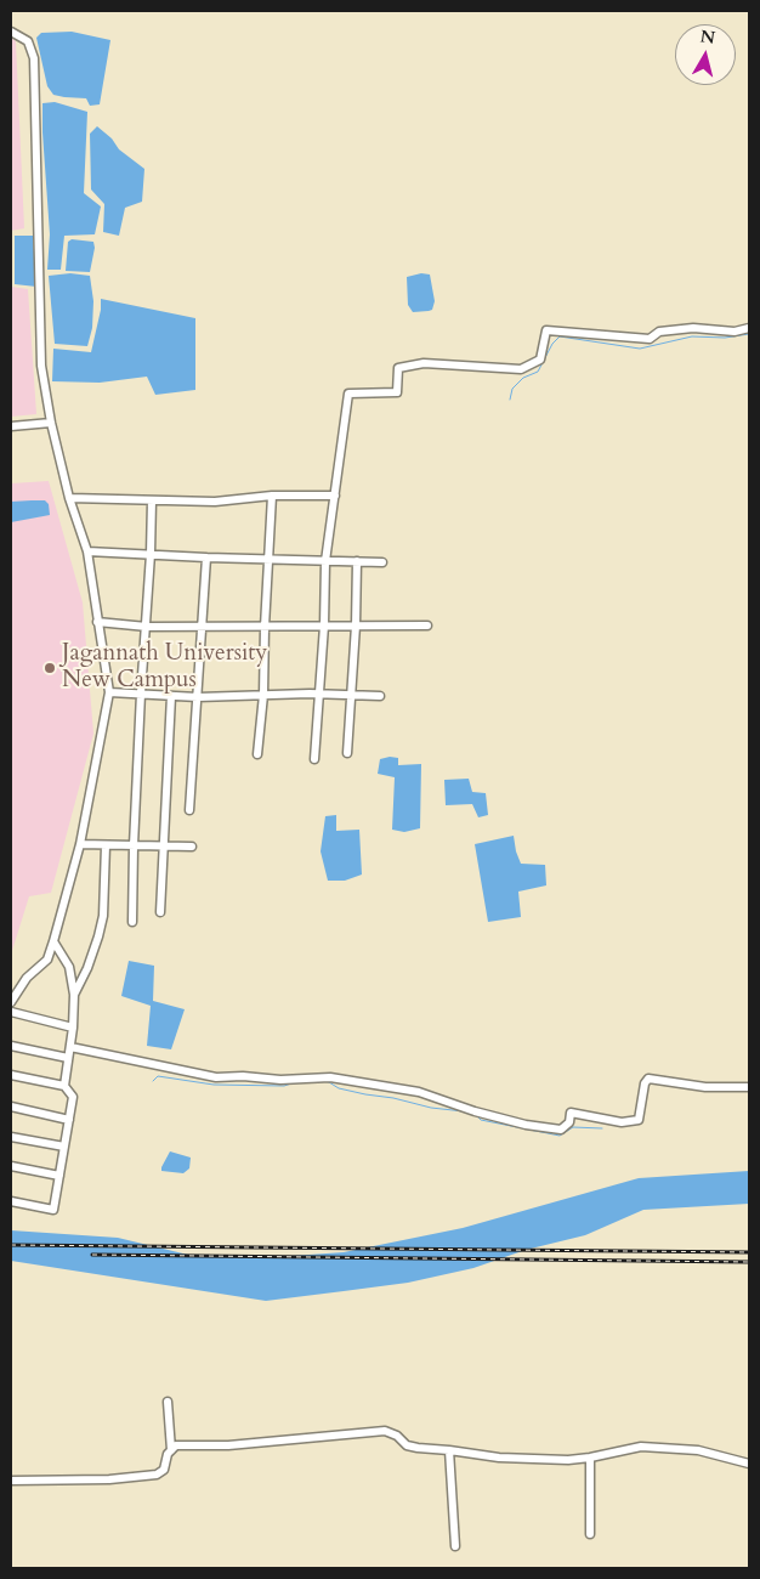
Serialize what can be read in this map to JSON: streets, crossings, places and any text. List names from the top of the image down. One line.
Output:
{"places":["Jagannath University New Campus"],"north":"top"}
